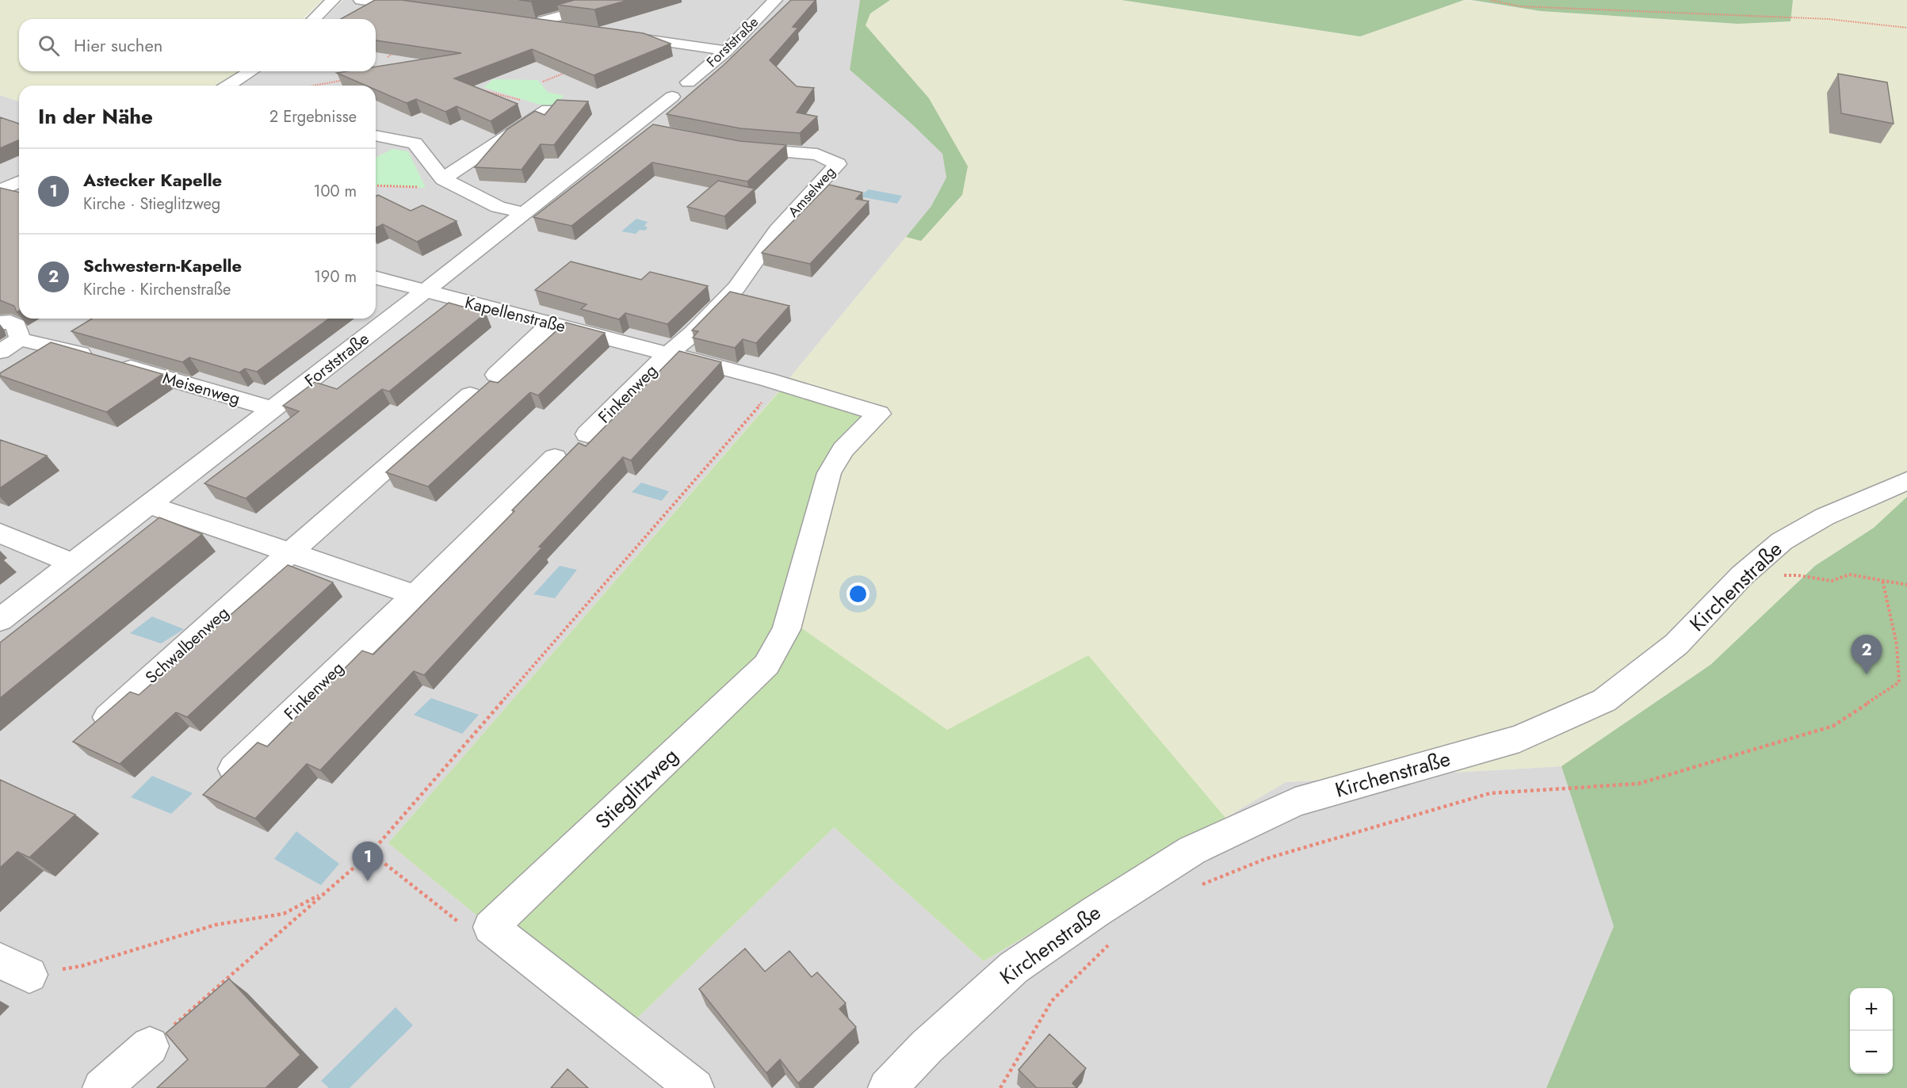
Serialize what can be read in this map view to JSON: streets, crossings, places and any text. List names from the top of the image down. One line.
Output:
{"streets":{"street":["Forststraße","Amselweg","Kapellenstraße","Meisenweg","Finkenweg","Kirchenstraße","Schwalbenweg","Stieglitzweg"]},"crossings":[["Forststraße","Kapellenstraße"],["Forststraße","Meisenweg"],["Amselweg","Kapellenstraße"],["Amselweg","Finkenweg"],["Kapellenstraße","Finkenweg"],["Kapellenstraße","Stieglitzweg"]],"page":{"search":"Hier suchen","heading":["In der Nähe","2 Ergebnisse"],"list":[{"mark":"1","name":"Astecker Kapelle","note":"Kirche · Stieglitzweg","value":"100 m"},{"mark":"2","name":"Schwestern-Kapelle","note":"Kirche · Kirchenstraße","value":"190 m"}],"pins":["2","1"],"map_buttons":["+","−"]}}
